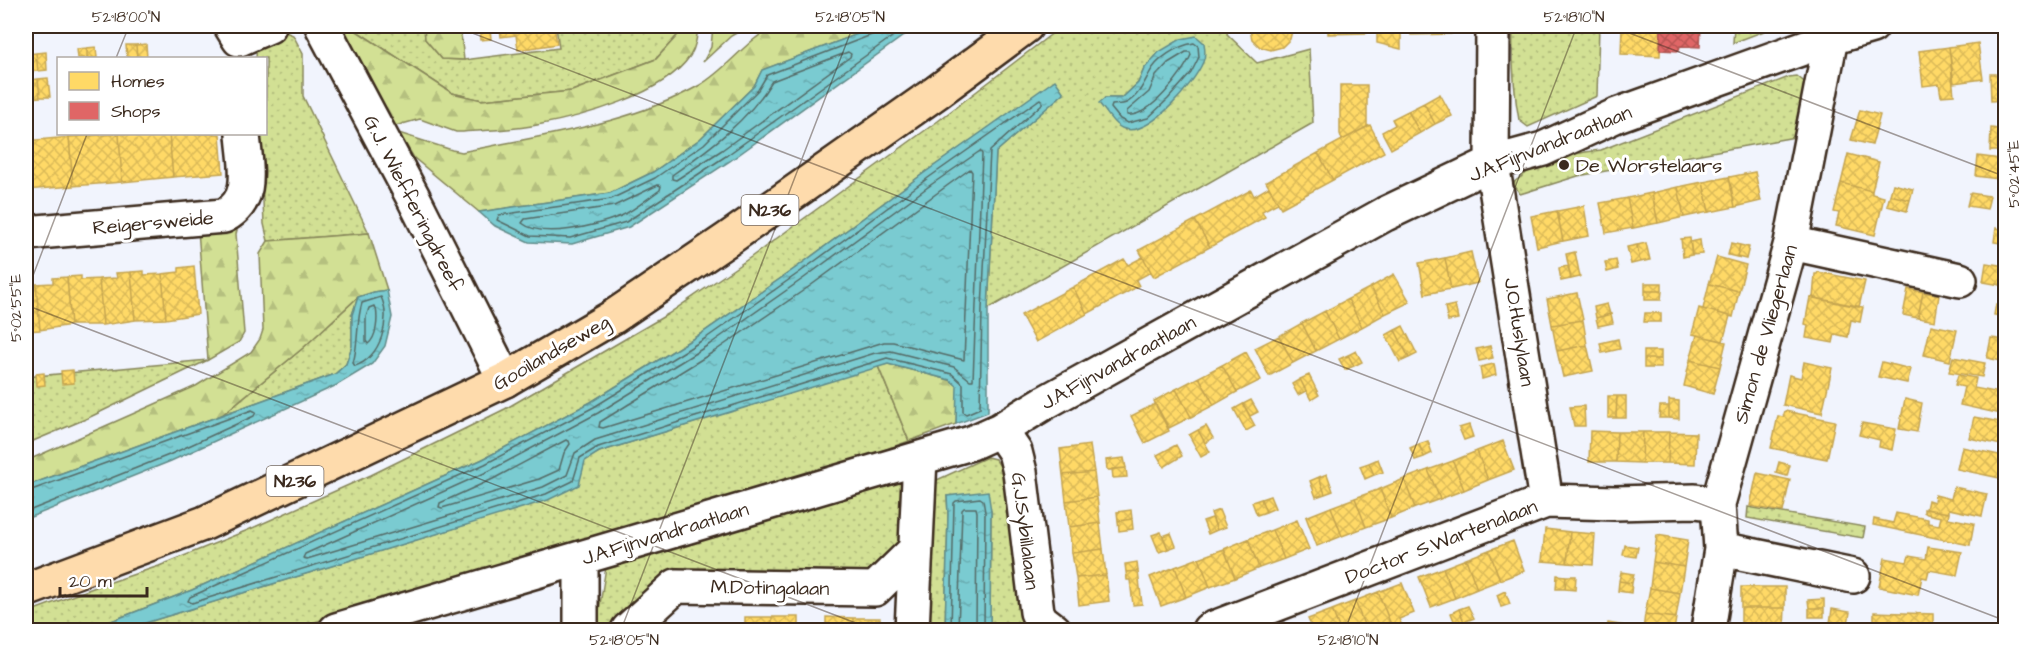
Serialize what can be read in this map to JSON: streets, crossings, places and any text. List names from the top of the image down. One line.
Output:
{"streets":{"main road":["N236","Gooilandseweg"],"street":["J.A.Fijnvandraatlaan","G.J. Wiefferingdreef","Reigersweide","J.O.Huslylaan","Simon de Vliegerlaan","G.J.Sybillalaan","Doctor S.Wartenalaan","M.Dotingalaan"]},"crossings":[["J.A.Fijnvandraatlaan","J.O.Huslylaan"],["J.A.Fijnvandraatlaan","Simon de Vliegerlaan"],["J.A.Fijnvandraatlaan","G.J.Sybillalaan"],["G.J. Wiefferingdreef","Gooilandseweg"],["J.O.Huslylaan","Doctor S.Wartenalaan"],["Simon de Vliegerlaan","Doctor S.Wartenalaan"]],"places":["De Worstelaars"],"legend":["Homes","Shops"],"scale_bar":"20 m","coordinates":["52°18'00\"N","52°18'05\"N","52°18'10\"N","5°02'45\"E","5°02'55\"E"]}
